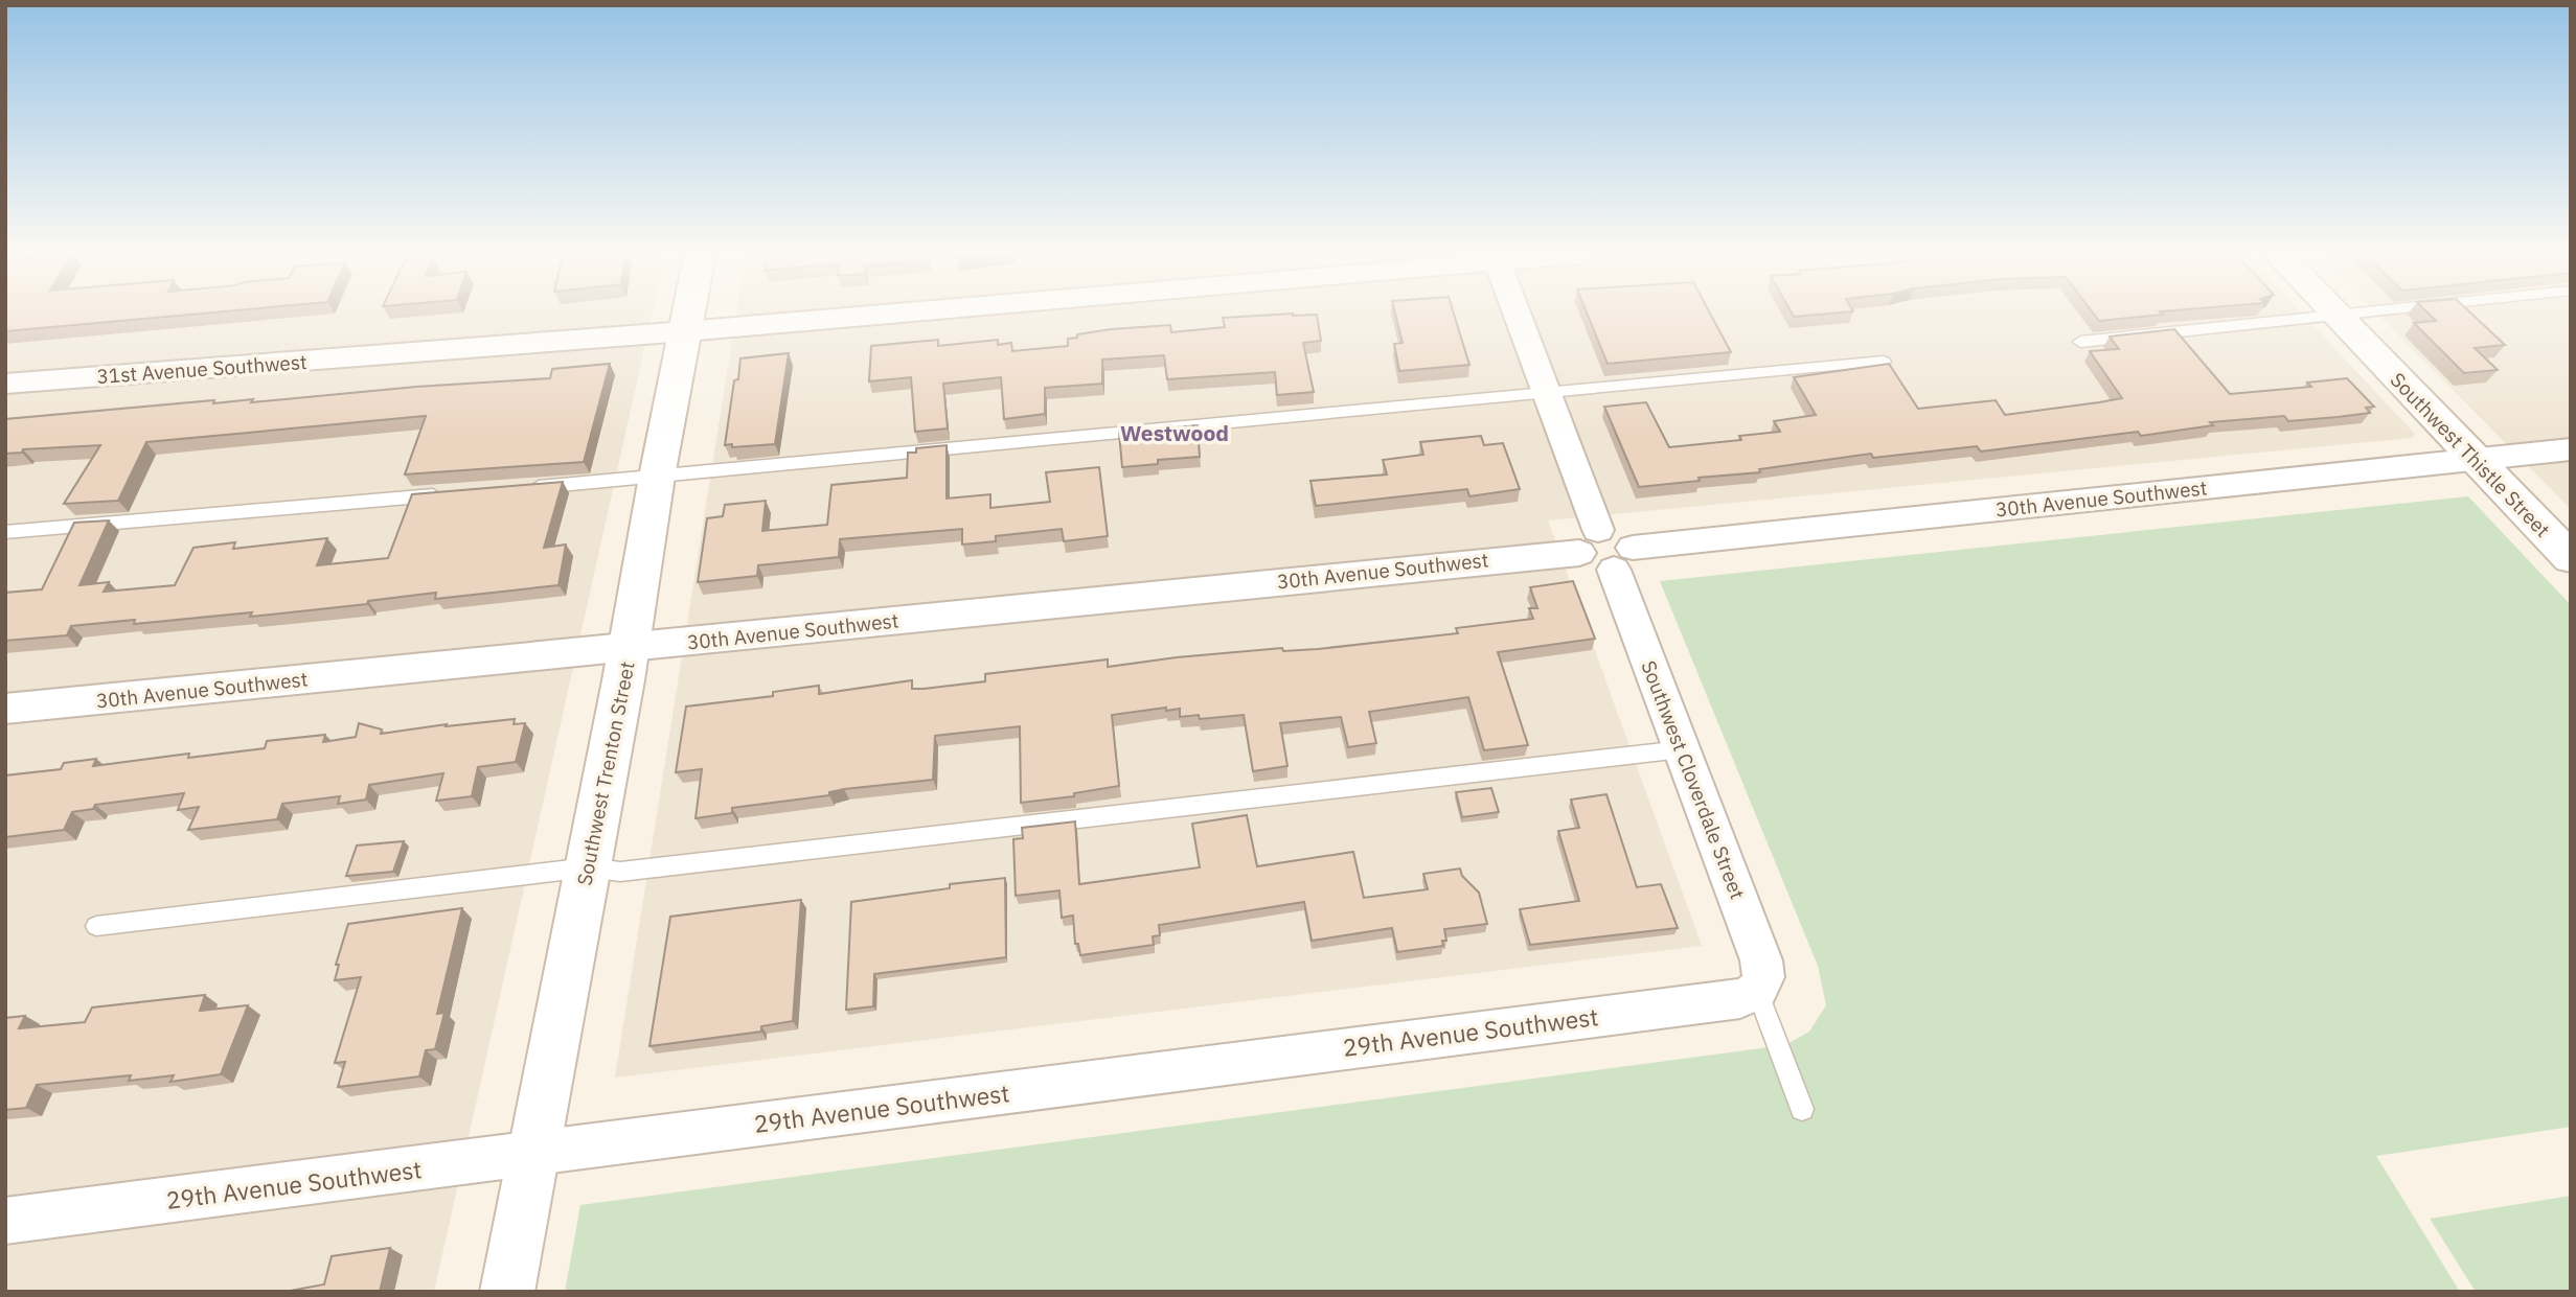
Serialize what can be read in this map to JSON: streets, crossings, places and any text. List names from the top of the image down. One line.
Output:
{"streets":{"street":["31st Avenue Southwest","Southwest Thistle Street","30th Avenue Southwest","Southwest Trenton Street","Southwest Cloverdale Street","29th Avenue Southwest"]},"crossings":[["31st Avenue Southwest","Southwest Trenton Street"],["Southwest Thistle Street","30th Avenue Southwest"],["30th Avenue Southwest","Southwest Trenton Street"],["30th Avenue Southwest","Southwest Cloverdale Street"],["Southwest Trenton Street","29th Avenue Southwest"],["Southwest Cloverdale Street","29th Avenue Southwest"]],"districts":["Westwood"]}
